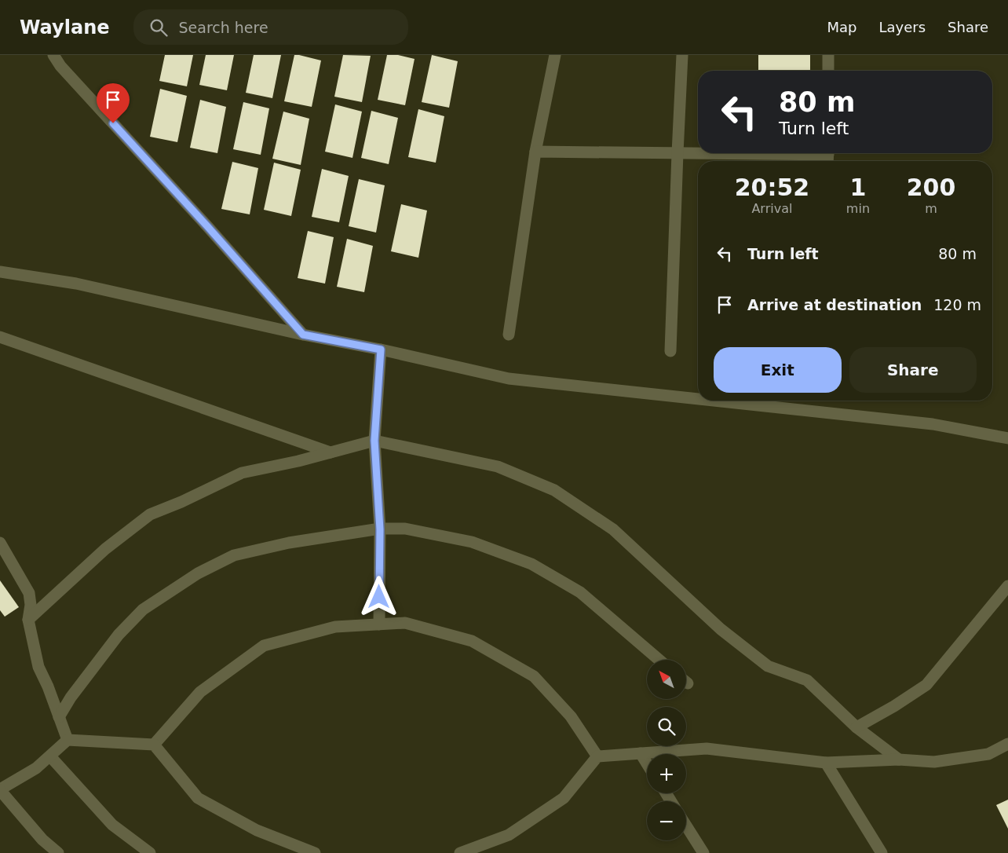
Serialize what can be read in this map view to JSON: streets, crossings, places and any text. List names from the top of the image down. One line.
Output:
{"north":"top left","page":{"header":"Waylane","search":"Search here","nav":["Map","Layers","Share"],"turn":["80 m","Turn left"],"eta":["20:52","Arrival","1","min","200","m"],"list":[{"name":"Turn left","value":"80 m"},{"name":"Arrive at destination","value":"120 m"}],"buttons":["Exit","Share"],"map_buttons":["+","−"]}}
